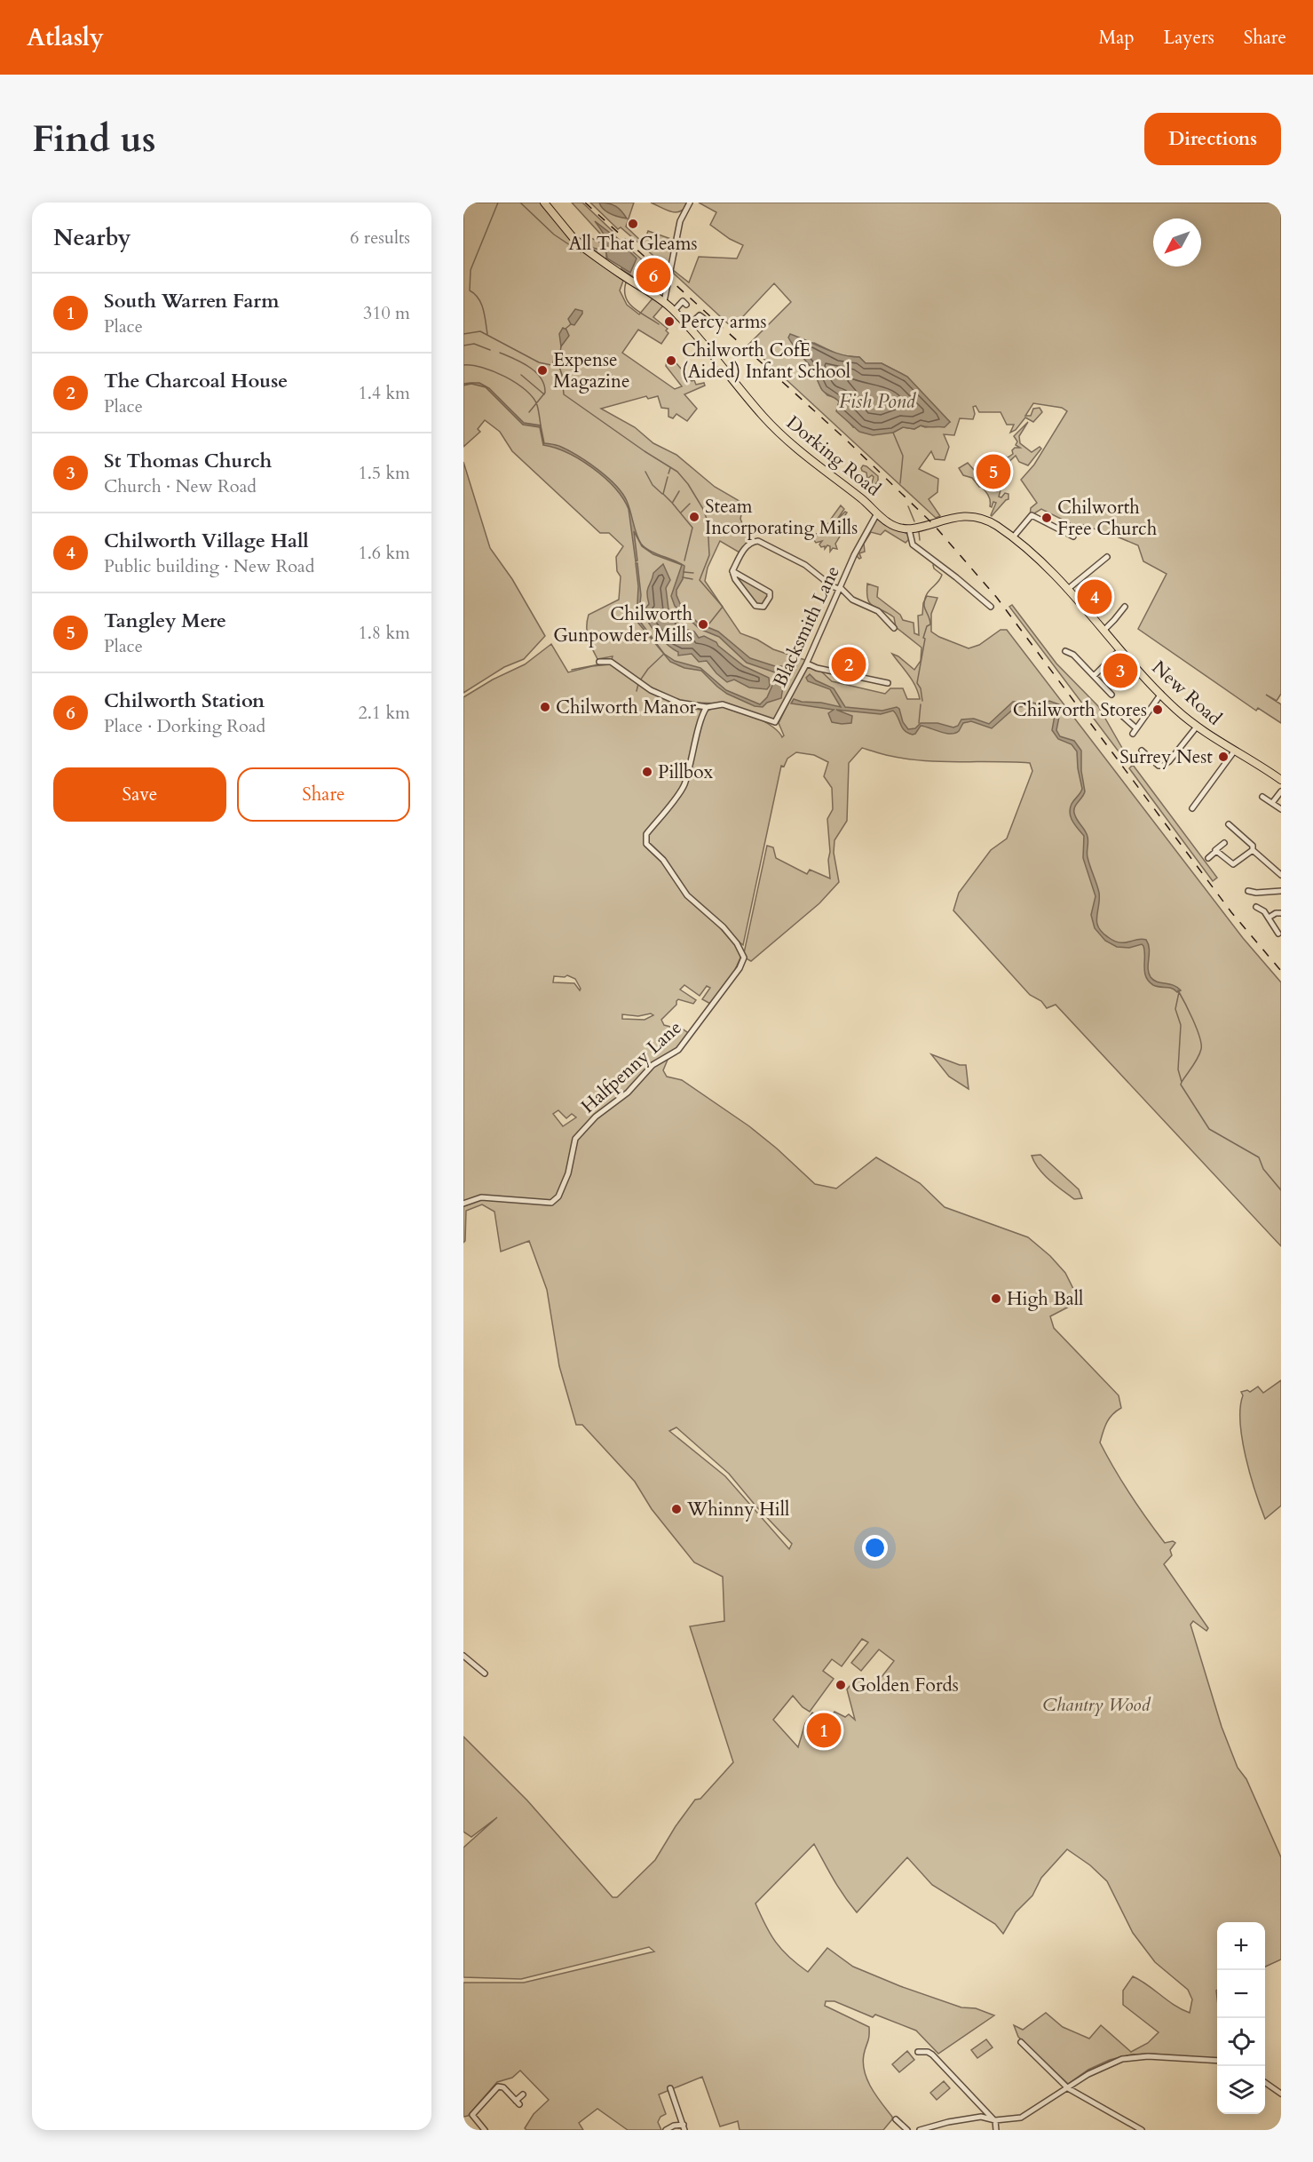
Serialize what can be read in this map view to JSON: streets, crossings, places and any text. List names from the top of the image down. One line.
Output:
{"streets":{"main road":["Dorking Road","New Road"],"street":["Blacksmith Lane","Halfpenny Lane"]},"crossings":[["Dorking Road","Blacksmith Lane"],["Dorking Road","New Road"],["Blacksmith Lane","Halfpenny Lane"]],"water":["Fish Pond"],"parks":["Chantry Wood"],"places":["All That Gleams","Percy arms","Chilworth CofE (Aided) Infant School","Expense Magazine","Steam Incorporating Mills","Chilworth Free Church","Chilworth Gunpowder Mills","Chilworth Manor","Chilworth Stores","Surrey Nest","Pillbox","High Ball","Whinny Hill","Golden Fords"],"north":"bottom left","page":{"header":"Atlasly","nav":["Map","Layers","Share"],"buttons":["Directions",["Save","Share"]],"title":"Find us","heading":["Nearby","6 results"],"pins":["6","5","4","2","3","1"],"list":[{"mark":"1","name":"South Warren Farm","note":"Place","value":"310 m"},{"mark":"2","name":"The Charcoal House","note":"Place","value":"1.4 km"},{"mark":"3","name":"St Thomas Church","note":"Church · New Road","value":"1.5 km"},{"mark":"4","name":"Chilworth Village Hall","note":"Public building · New Road","value":"1.6 km"},{"mark":"5","name":"Tangley Mere","note":"Place","value":"1.8 km"},{"mark":"6","name":"Chilworth Station","note":"Place · Dorking Road","value":"2.1 km"}],"map_buttons":["+","−"]}}
